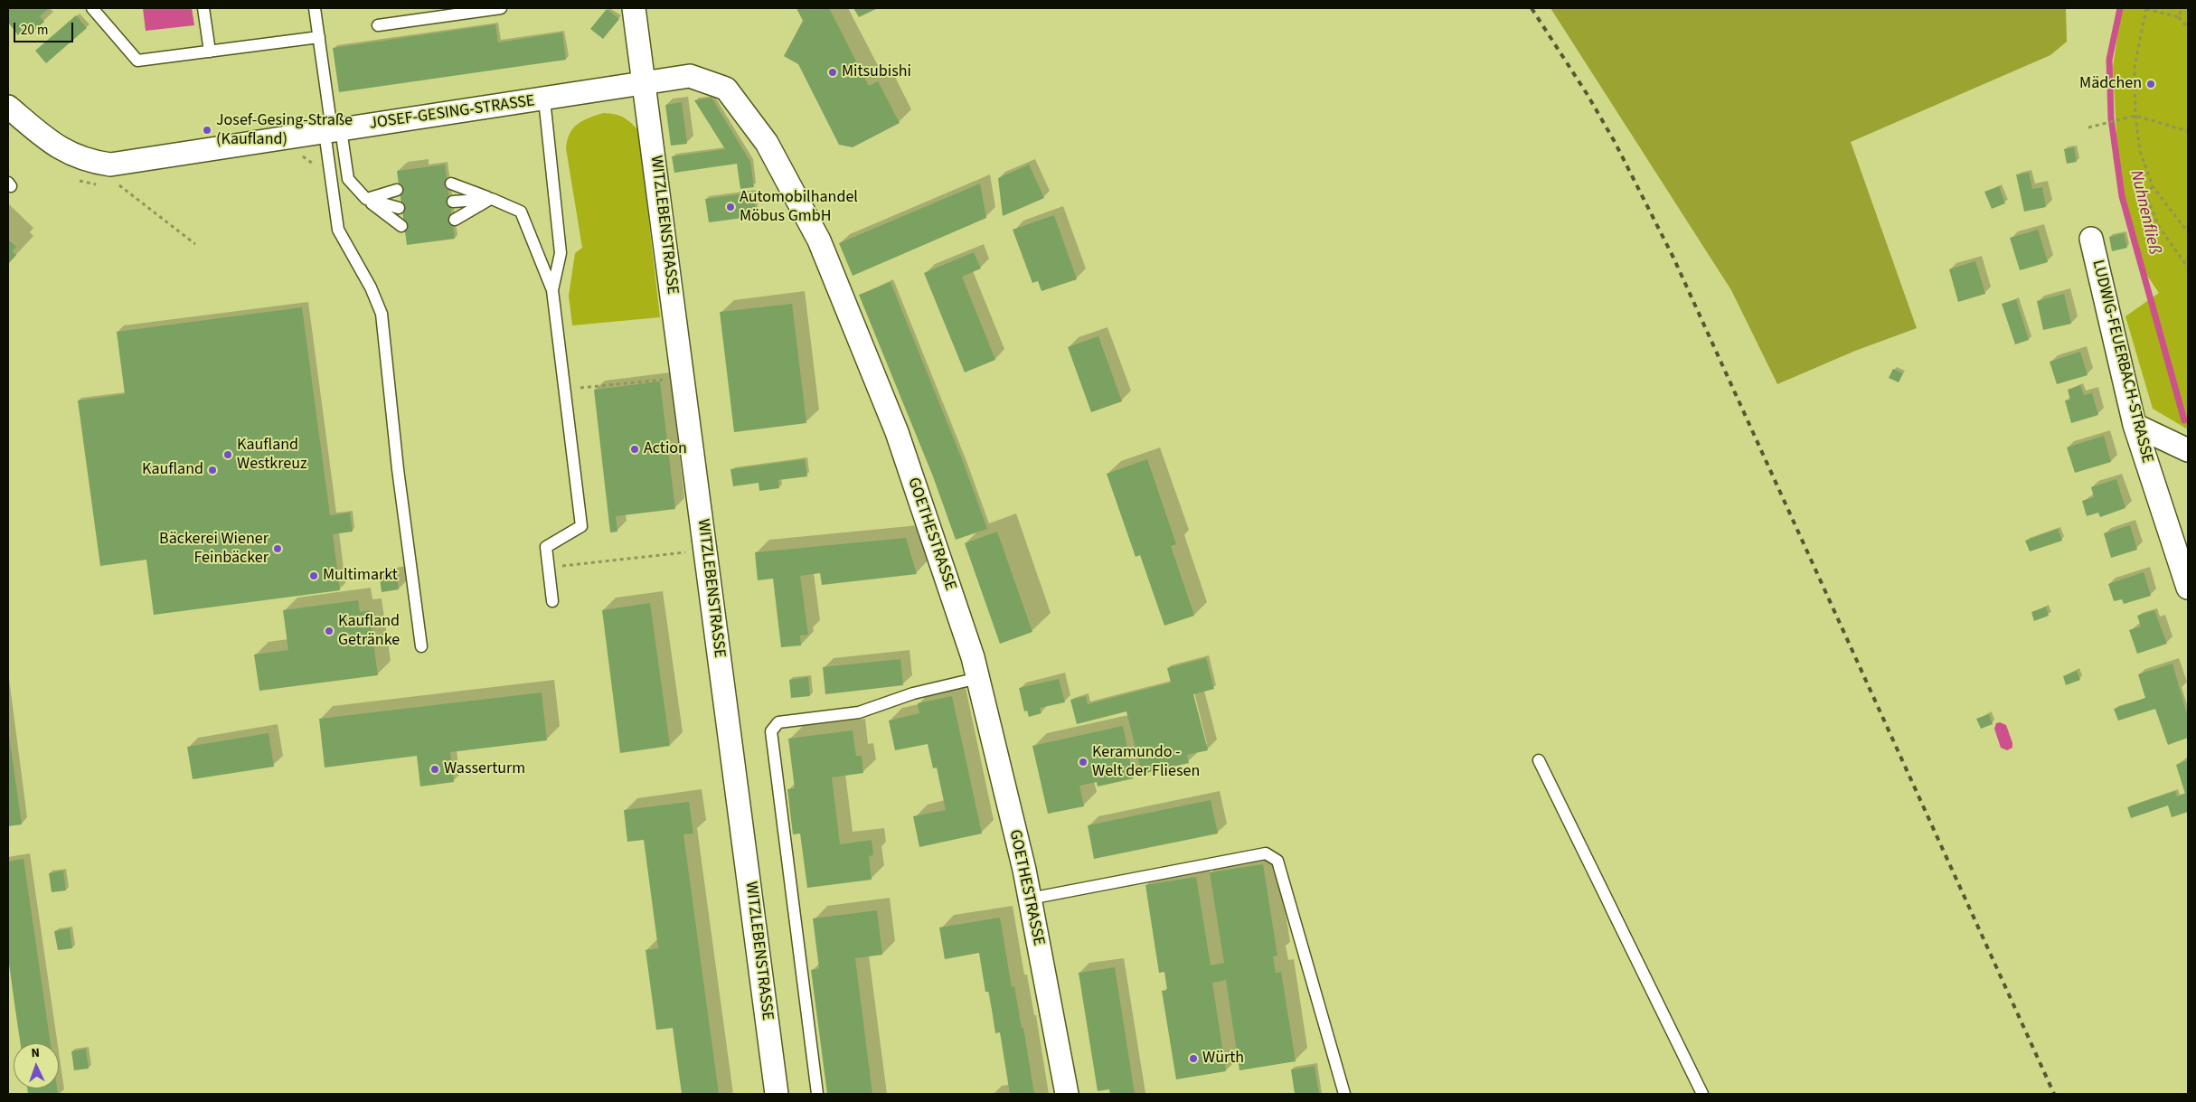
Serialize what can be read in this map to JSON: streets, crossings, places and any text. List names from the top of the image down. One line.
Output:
{"streets":{"street":["JOSEF-GESING-STRASSE","WITZLEBENSTRASSE","LUDWIG-FEUERBACH-STRASSE","GOETHESTRASSE"]},"crossings":[["JOSEF-GESING-STRASSE","WITZLEBENSTRASSE"],["JOSEF-GESING-STRASSE","GOETHESTRASSE"],["WITZLEBENSTRASSE","GOETHESTRASSE"]],"water":["Nuhnenfließ"],"places":["Mitsubishi","Mädchen","Josef-Gesing-Straße (Kaufland)","Automobilhandel Möbus GmbH","Action","Kaufland Westkreuz","Kaufland","Bäckerei Wiener Feinbäcker","Multimarkt","Kaufland Getränke","Keramundo - Welt der Fliesen","Wasserturm","Würth"],"scale_bar":"20 m","north":"top"}
